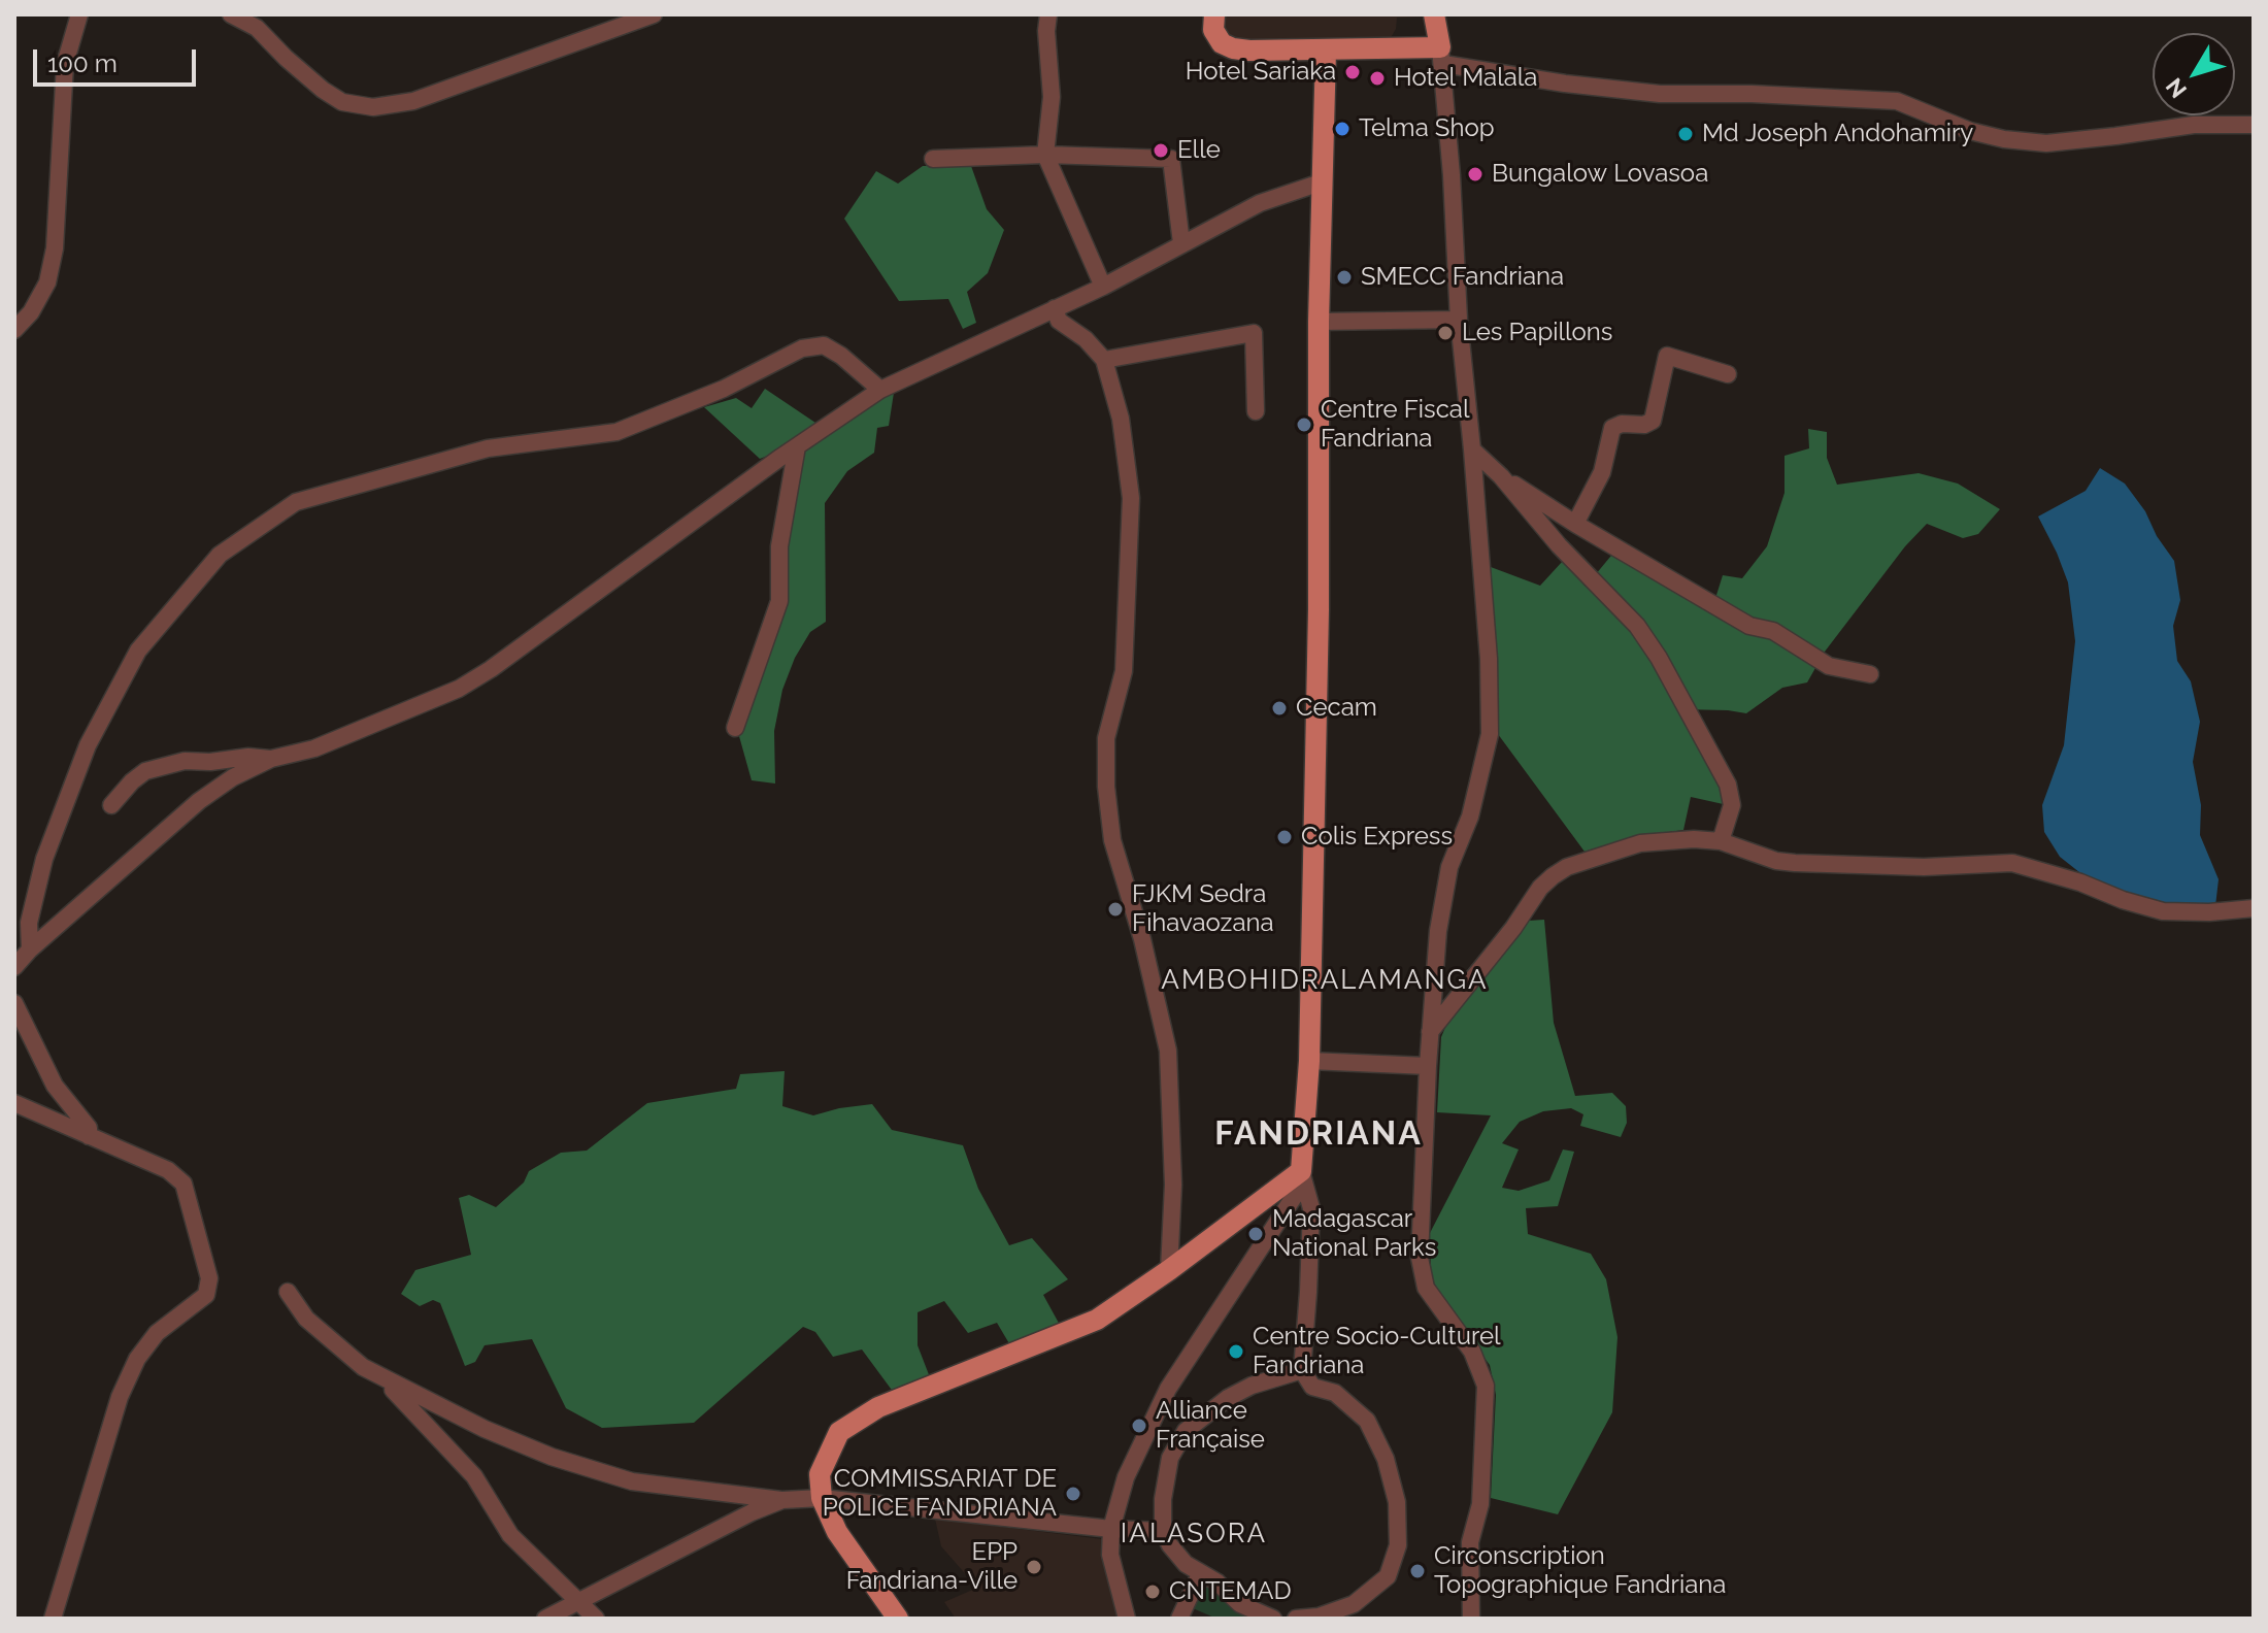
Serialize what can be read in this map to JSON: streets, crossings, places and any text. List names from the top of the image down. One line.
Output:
{"districts":["AMBOHIDRALAMANGA","FANDRIANA","IALASORA"],"places":["Hotel Sariaka","Hotel Malala","Telma Shop","Md Joseph Andohamiry","Elle","Bungalow Lovasoa","SMECC Fandriana","Les Papillons","Centre Fiscal Fandriana","Cecam","Colis Express","FJKM Sedra Fihavaozana","Madagascar National Parks","Centre Socio-Culturel Fandriana","Alliance Française","COMMISSARIAT DE POLICE FANDRIANA","EPP Fandriana-Ville","Circonscription Topographique Fandriana","CNTEMAD"],"scale_bar":"100 m","north":"bottom left"}
